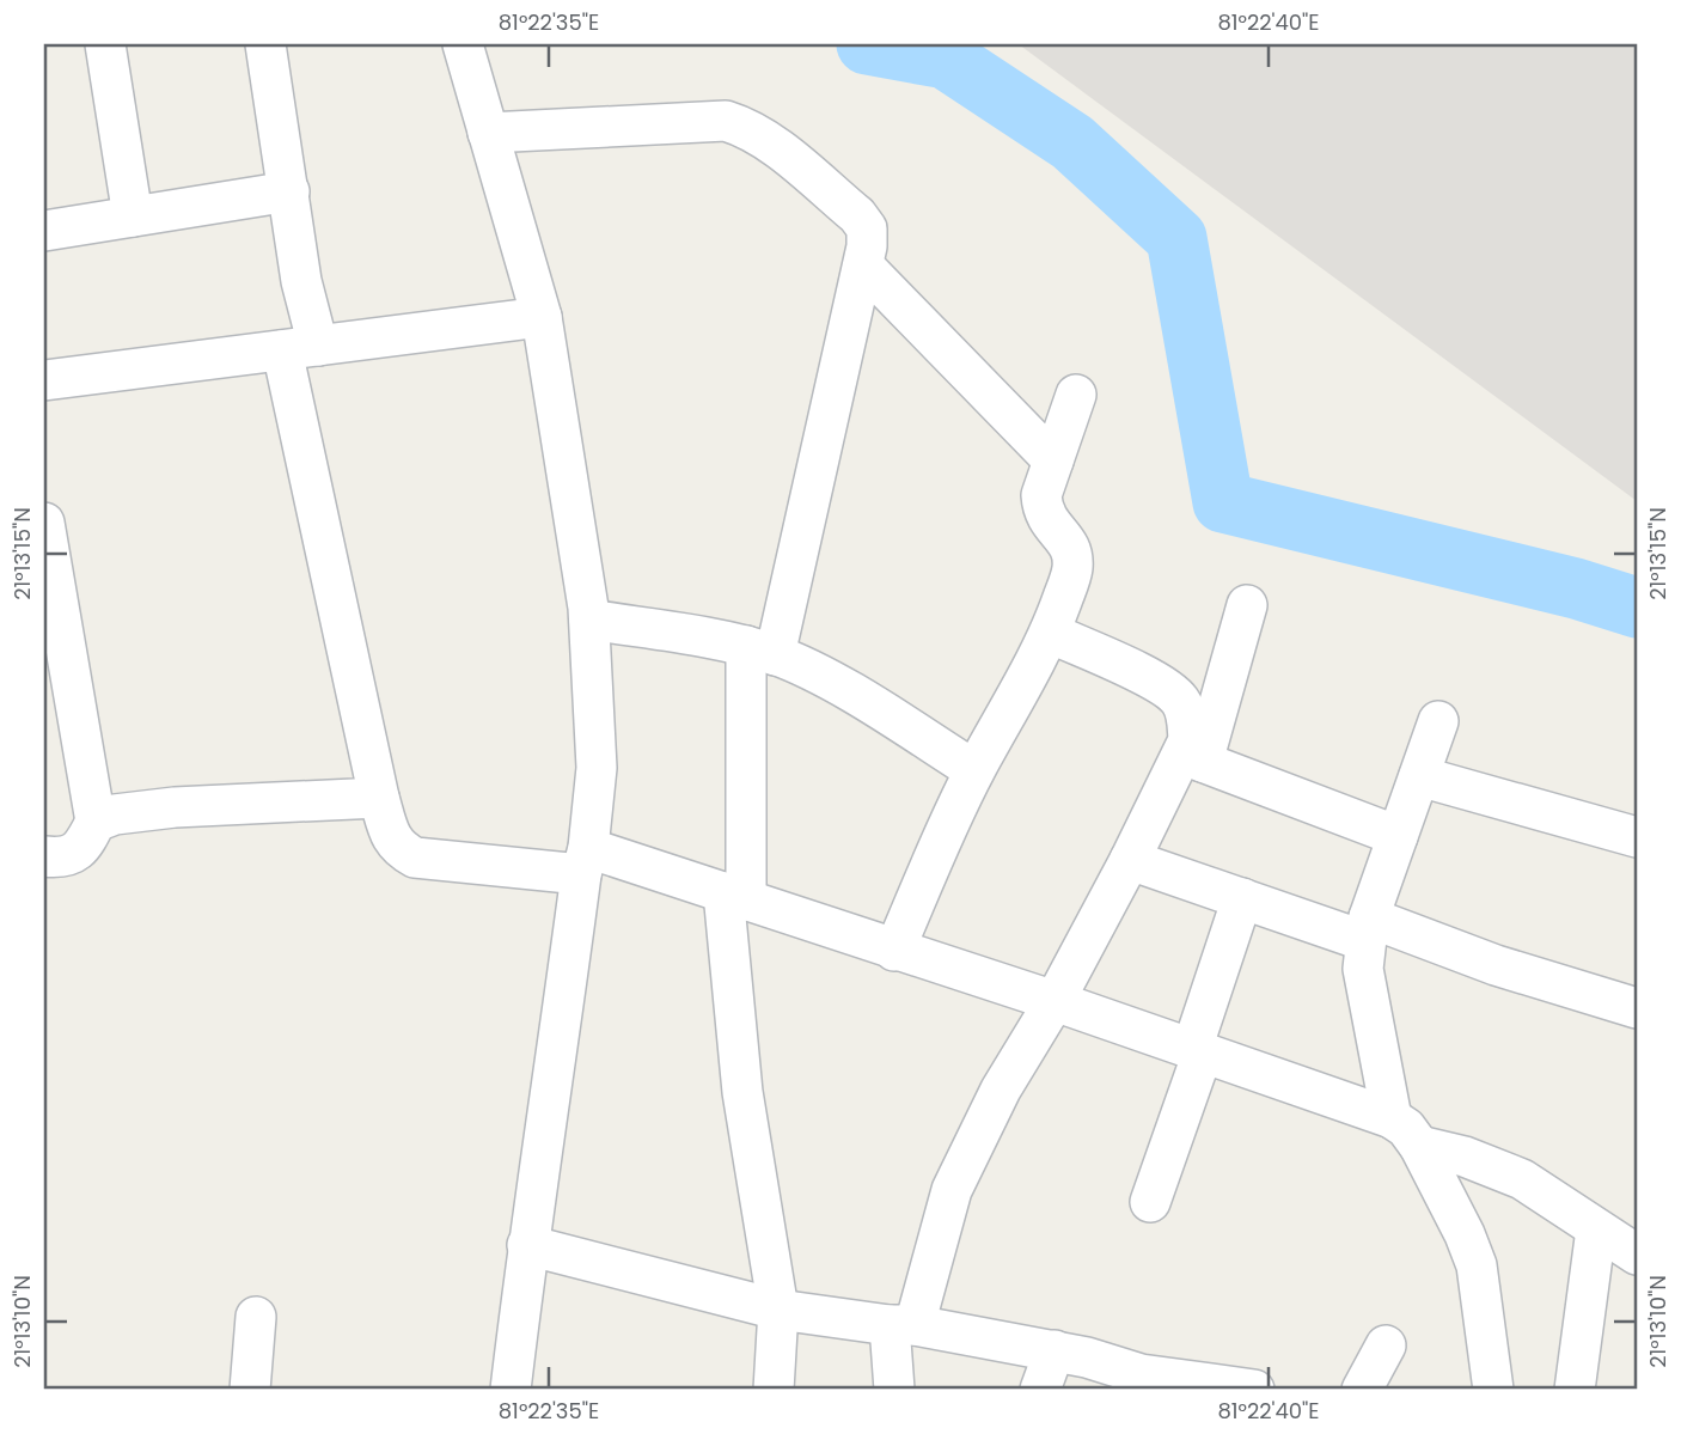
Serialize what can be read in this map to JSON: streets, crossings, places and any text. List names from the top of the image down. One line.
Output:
{"coordinates":["81°22'35\"E","81°22'40\"E","21°13'15\"N","21°13'10\"N"]}
